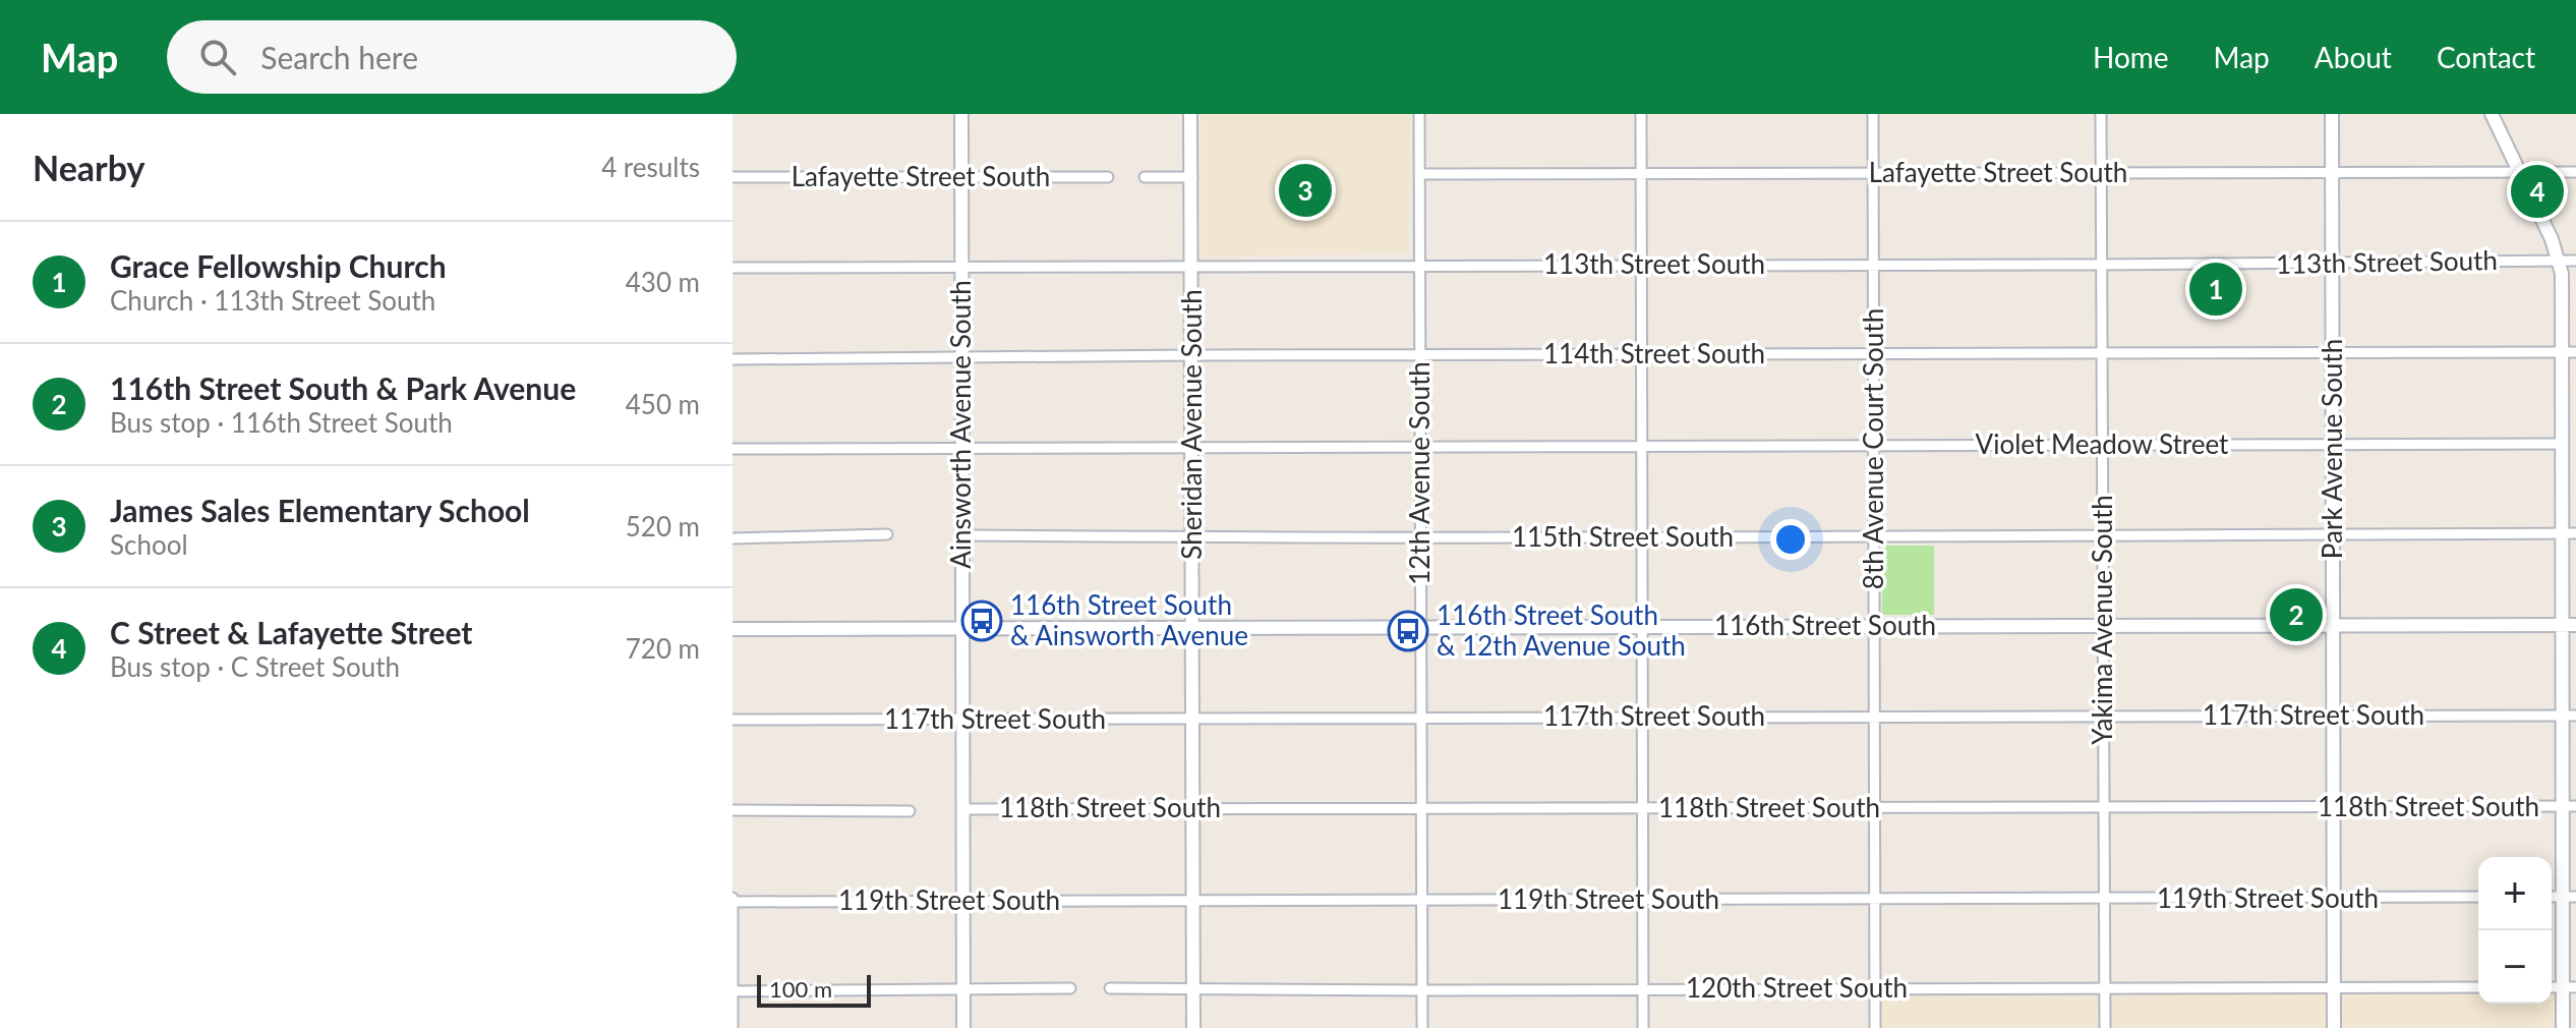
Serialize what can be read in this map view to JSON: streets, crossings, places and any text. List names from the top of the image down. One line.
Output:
{"streets":{"street":["Lafayette Street South","113th Street South","114th Street South","Ainsworth Avenue South","Sheridan Avenue South","Violet Meadow Street","8th Avenue Court South","Park Avenue South","12th Avenue South","115th Street South","Yakima Avenue South","116th Street South","117th Street South","118th Street South","119th Street South","120th Street South"]},"crossings":[["Lafayette Street South","Ainsworth Avenue South"],["Lafayette Street South","8th Avenue Court South"],["Lafayette Street South","Park Avenue South"],["Lafayette Street South","12th Avenue South"],["Lafayette Street South","Yakima Avenue South"],["113th Street South","Ainsworth Avenue South"],["113th Street South","Sheridan Avenue South"],["113th Street South","8th Avenue Court South"],["113th Street South","Park Avenue South"],["113th Street South","12th Avenue South"],["113th Street South","Yakima Avenue South"],["114th Street South","Ainsworth Avenue South"],["114th Street South","Sheridan Avenue South"],["114th Street South","8th Avenue Court South"],["114th Street South","Park Avenue South"],["114th Street South","12th Avenue South"],["114th Street South","Yakima Avenue South"],["Ainsworth Avenue South","Violet Meadow Street"],["Ainsworth Avenue South","115th Street South"],["Ainsworth Avenue South","116th Street South"],["Ainsworth Avenue South","117th Street South"],["Ainsworth Avenue South","118th Street South"],["Ainsworth Avenue South","119th Street South"],["Sheridan Avenue South","Violet Meadow Street"],["Sheridan Avenue South","115th Street South"],["Sheridan Avenue South","116th Street South"],["Sheridan Avenue South","117th Street South"],["Sheridan Avenue South","118th Street South"],["Sheridan Avenue South","119th Street South"],["Sheridan Avenue South","120th Street South"],["Violet Meadow Street","8th Avenue Court South"],["Violet Meadow Street","Park Avenue South"],["Violet Meadow Street","12th Avenue South"],["Violet Meadow Street","Yakima Avenue South"],["8th Avenue Court South","115th Street South"],["8th Avenue Court South","116th Street South"],["8th Avenue Court South","117th Street South"],["8th Avenue Court South","118th Street South"],["8th Avenue Court South","119th Street South"],["8th Avenue Court South","120th Street South"],["Park Avenue South","115th Street South"],["Park Avenue South","116th Street South"],["Park Avenue South","117th Street South"],["Park Avenue South","118th Street South"],["Park Avenue South","119th Street South"],["Park Avenue South","120th Street South"],["12th Avenue South","115th Street South"],["12th Avenue South","116th Street South"],["12th Avenue South","117th Street South"],["12th Avenue South","118th Street South"],["12th Avenue South","119th Street South"],["12th Avenue South","120th Street South"],["115th Street South","Yakima Avenue South"],["Yakima Avenue South","116th Street South"],["Yakima Avenue South","117th Street South"],["Yakima Avenue South","118th Street South"],["Yakima Avenue South","119th Street South"],["Yakima Avenue South","120th Street South"]],"places":{"bus stop":["116th Street South & Ainsworth Avenue","116th Street South & 12th Avenue South"]},"scale_bar":"100 m","page":{"header":"Map","search":"Search here","nav":["Home","Map","About","Contact"],"heading":["Nearby","4 results"],"pins":["3","4","1","2"],"list":[{"mark":"1","name":"Grace Fellowship Church","note":"Church · 113th Street South","value":"430 m"},{"mark":"2","name":"116th Street South & Park Avenue","note":"Bus stop · 116th Street South","value":"450 m"},{"mark":"3","name":"James Sales Elementary School","note":"School","value":"520 m"},{"mark":"4","name":"C Street & Lafayette Street","note":"Bus stop · C Street South","value":"720 m"}],"map_buttons":["+","−"],"scale":"100 m"}}
